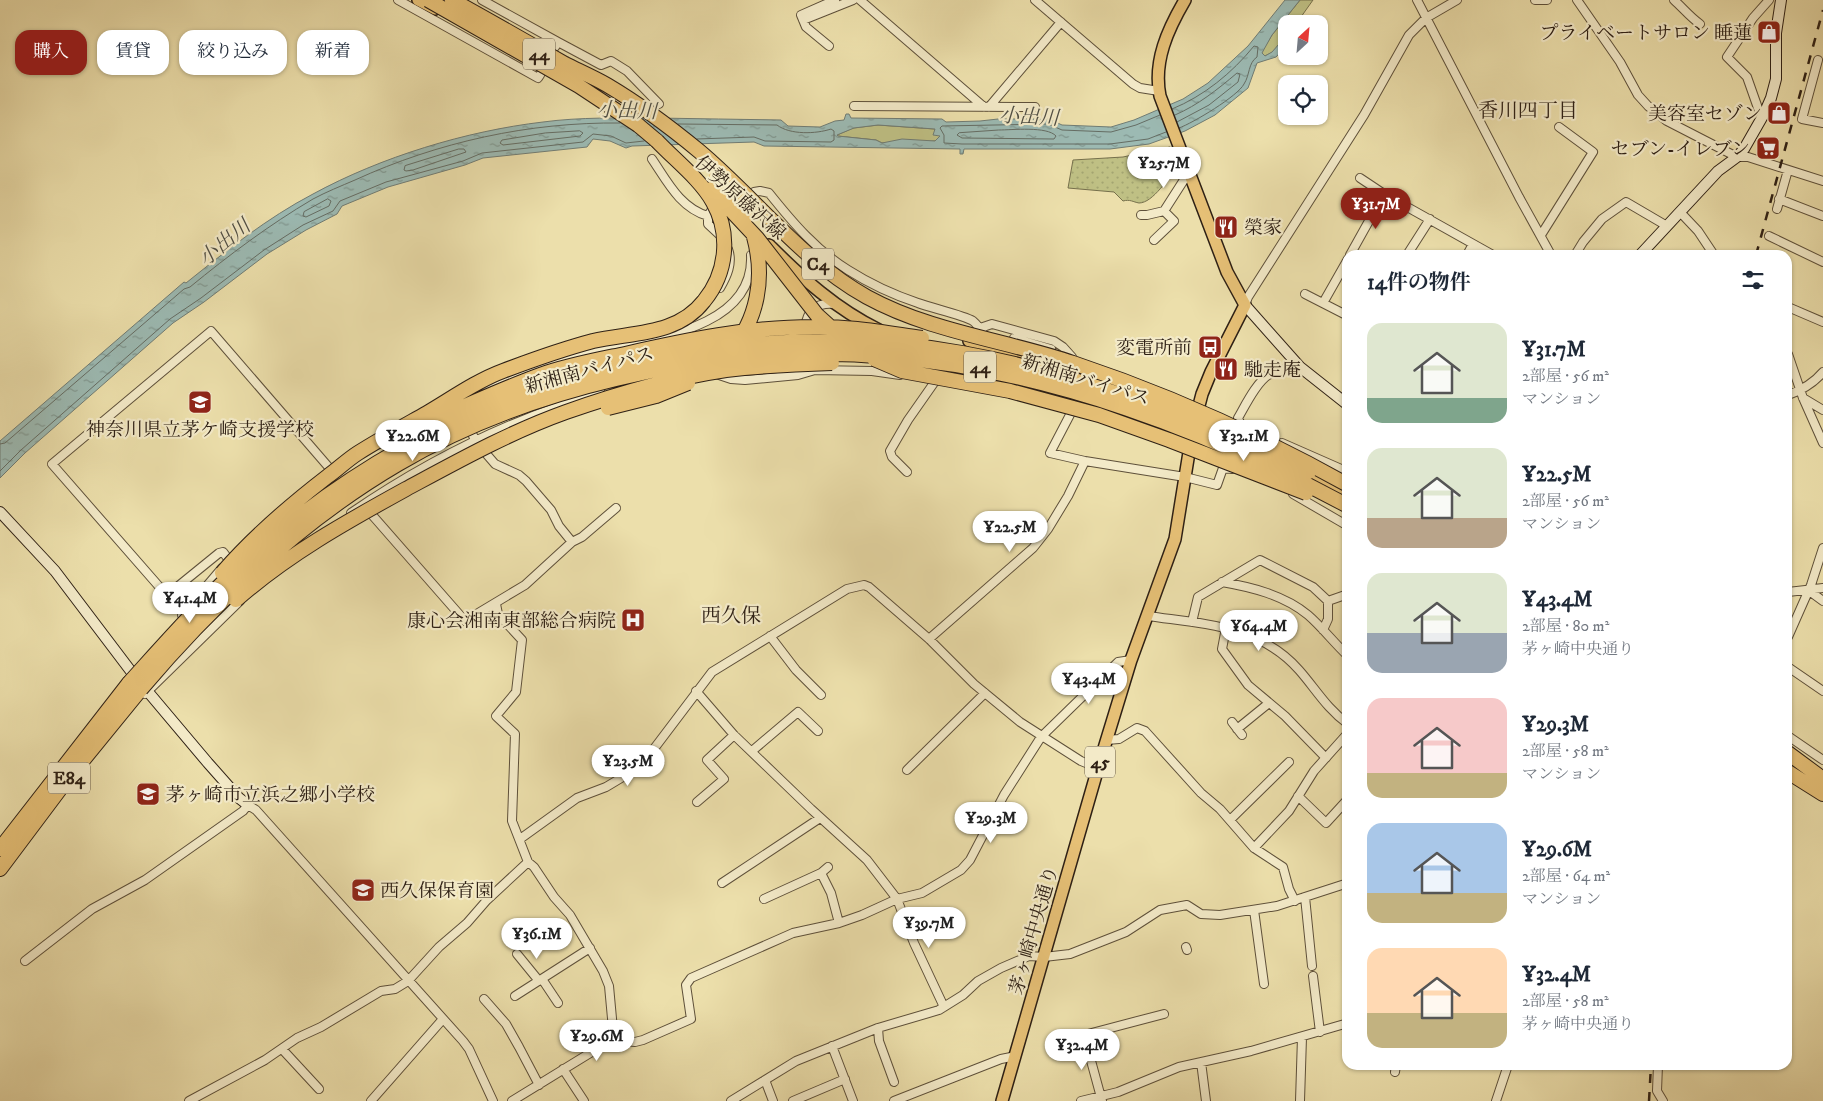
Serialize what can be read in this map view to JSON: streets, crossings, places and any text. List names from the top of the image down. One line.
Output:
{"streets":{"highway":["C4","新湘南バイパス","E84"],"main road":["44","伊勢原藤沢線","45","茅ヶ崎中央通り"]},"crossings":[["44","伊勢原藤沢線"],["44","C4"],["伊勢原藤沢線","C4"],["伊勢原藤沢線","45"],["伊勢原藤沢線","茅ヶ崎中央通り"],["C4","E84"],["新湘南バイパス","E84"],["45","茅ヶ崎中央通り"]],"districts":["香川四丁目","西久保"],"water":["小出川"],"places":{"shop":["プライベートサロン 睡蓮","美容室セゾン"],"supermarket":["セブン-イレブン"],"restaurant":["榮家","馳走庵"],"bus stop":["変電所前"],"school or university":["神奈川県立茅ケ崎支援学校","茅ヶ崎市立浜之郷小学校","西久保保育園"],"hospital":["康心会湘南東部総合病院"]},"north":"top right","page":{"chip":["購入","賃貸","絞り込み","新着"],"price":["¥25.7M","¥31.7M","¥22.6M","¥32.1M","¥22.5M","¥41.4M","¥64.4M","¥43.4M","¥23.5M","¥29.3M","¥39.7M","¥36.1M","¥29.6M","¥32.4M"],"heading":"14件の物件","list":[{"name":"¥31.7M","note":"2部屋 · 56 m² · マンション"},{"name":"¥22.5M","note":"2部屋 · 56 m² · マンション"},{"name":"¥43.4M","note":"2部屋 · 80 m² · 茅ヶ崎中央通り"},{"name":"¥29.3M","note":"2部屋 · 58 m² · マンション"},{"name":"¥29.6M","note":"2部屋 · 64 m² · マンション"},{"name":"¥32.4M","note":"2部屋 · 58 m² · 茅ヶ崎中央通り"}]}}
